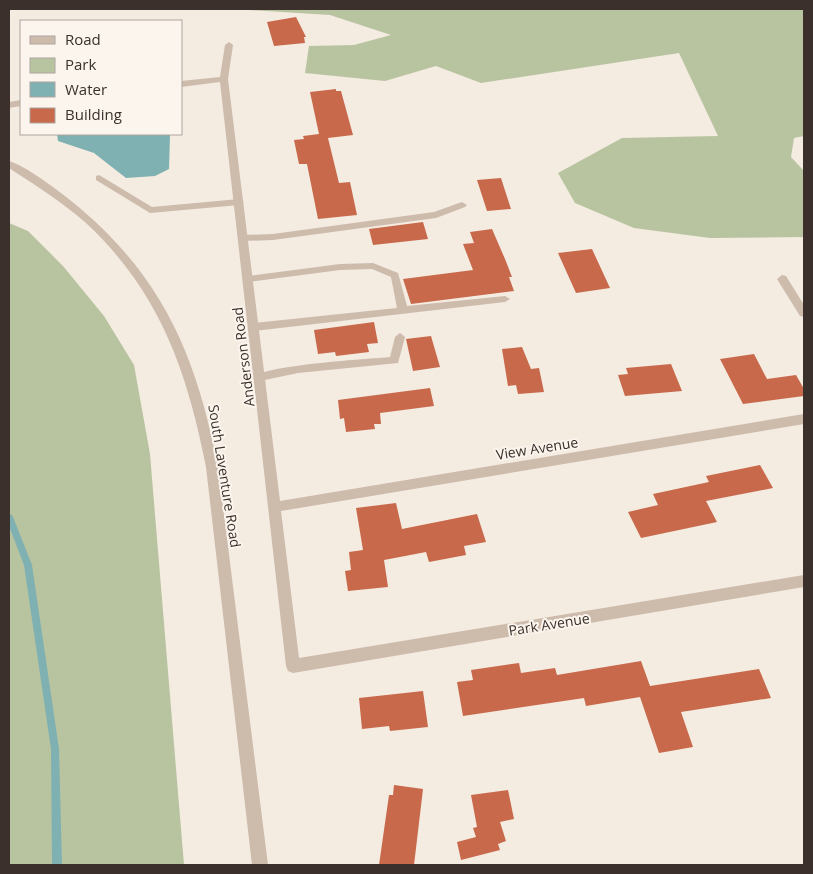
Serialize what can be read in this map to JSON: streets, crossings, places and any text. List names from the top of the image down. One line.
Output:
{"streets":{"street":["Anderson Road","View Avenue","South Laventure Road","Park Avenue"]},"crossings":[["Anderson Road","View Avenue"],["Anderson Road","Park Avenue"]],"legend":["Road","Park","Water","Building"]}
